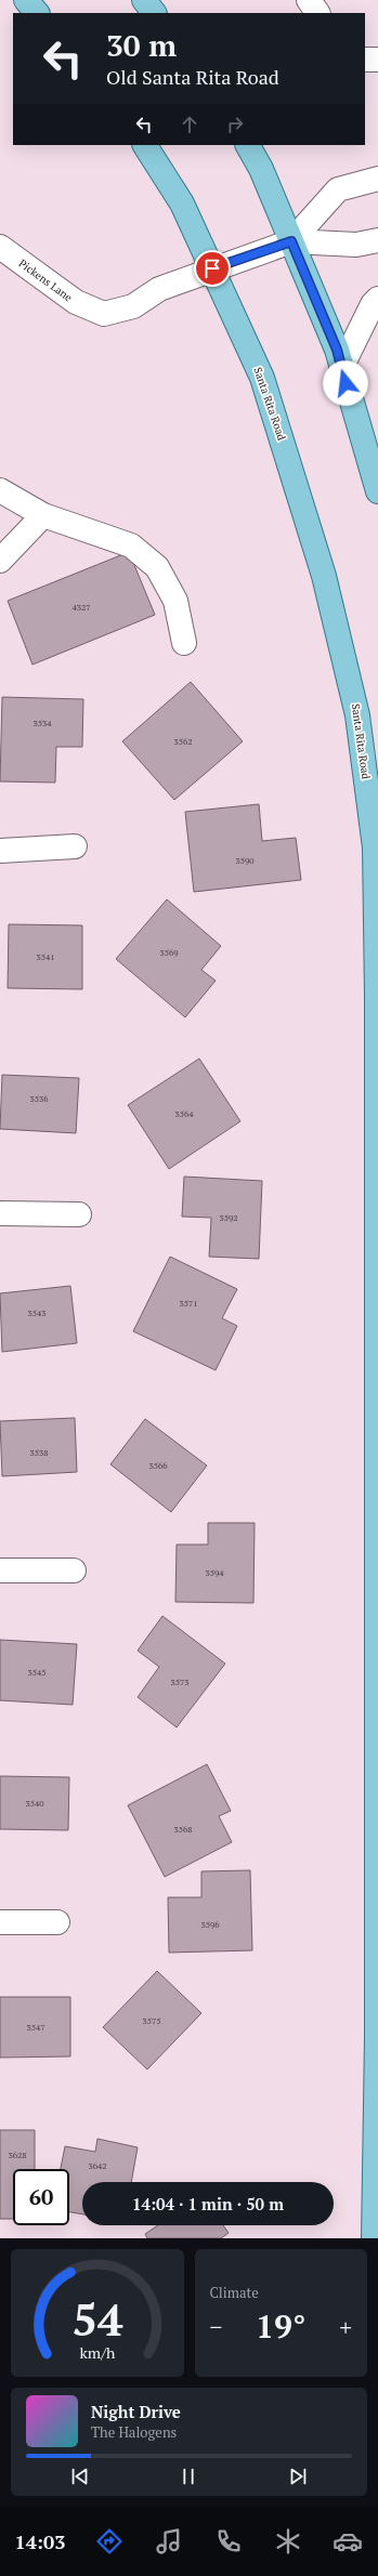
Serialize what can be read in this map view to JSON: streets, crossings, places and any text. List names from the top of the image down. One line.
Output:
{"streets":{"main road":["Santa Rita Road"],"street":["Pickens Lane"]},"crossings":[["Pickens Lane","Santa Rita Road"]],"house_numbers":["4327","3534","3562","3590","3569","3541","3536","3564","3592","3571","3543","3538","3566","3594","3545","3573","3540","3568","3596","3575","3547","3628","3642"],"page":{"turn":["30 m","Old Santa Rita Road"],"limit":"60","trip":"14:04 · 1 min · 50 m","tile":"Climate","heat":["−","19°","+"],"song":["Night Drive","The Halogens"],"tabs":"14:03","gauge":["54","km/h"]}}
